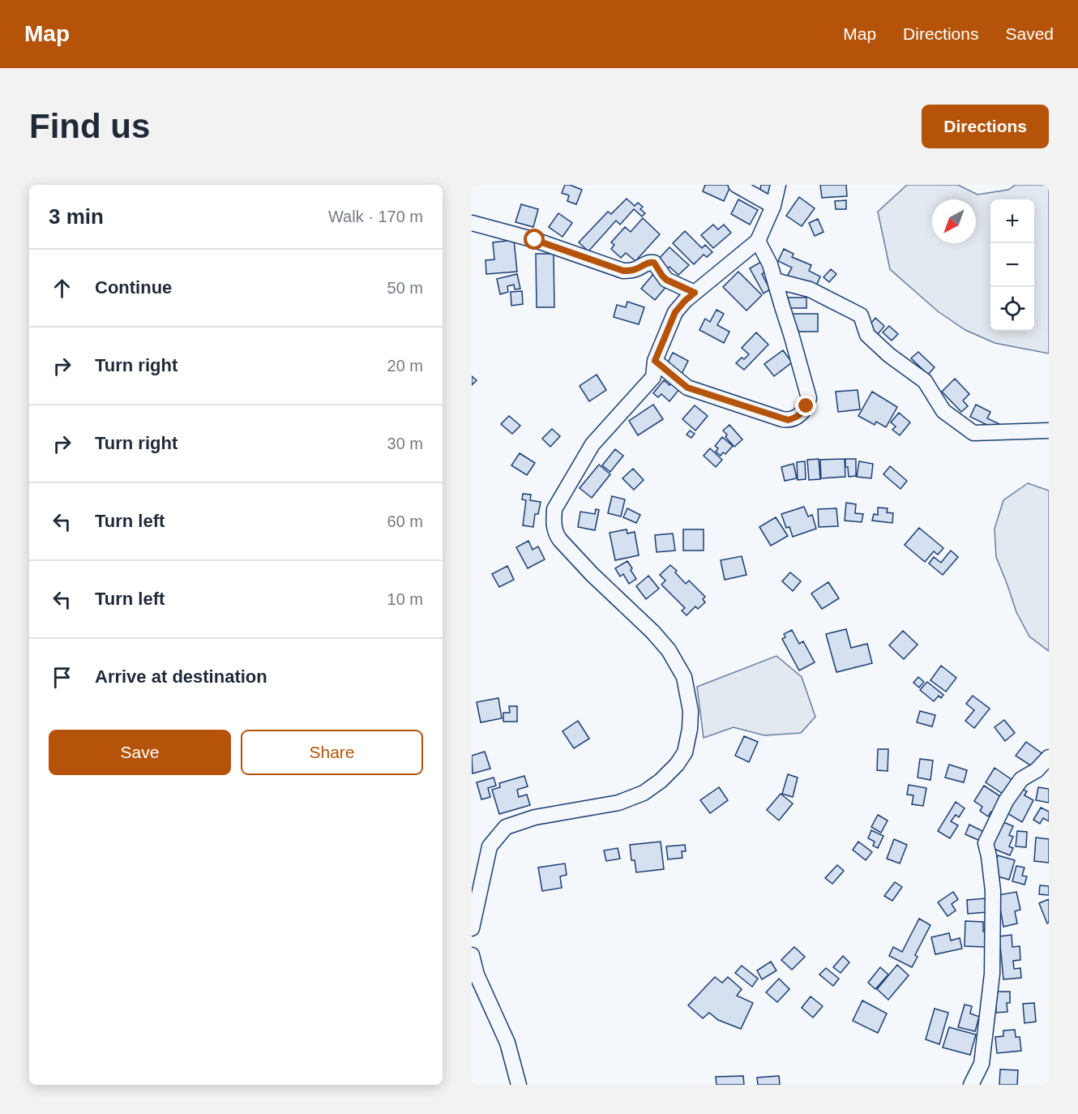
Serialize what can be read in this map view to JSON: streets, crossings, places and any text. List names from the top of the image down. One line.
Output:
{"north":"bottom left","page":{"header":"Map","nav":["Map","Directions","Saved"],"buttons":["Directions",["Save","Share"]],"title":"Find us","heading":["3 min","Walk · 170 m"],"map_buttons":["+","−"],"list":[["Continue","50 m"],["Turn right","20 m"],["Turn right","30 m"],["Turn left","60 m"],["Turn left","10 m"],"Arrive at destination"]}}
